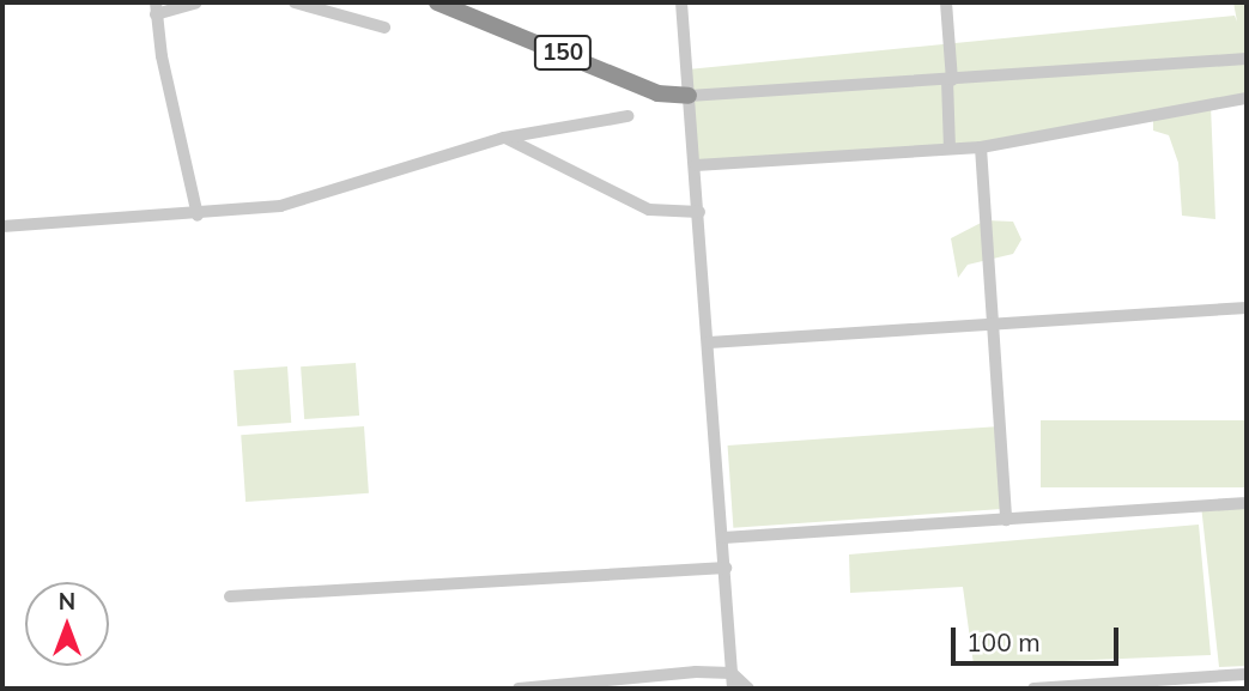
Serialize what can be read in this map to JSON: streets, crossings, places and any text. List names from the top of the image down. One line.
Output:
{"streets":{"highway":["150"]},"scale_bar":"100 m","north":"top"}
